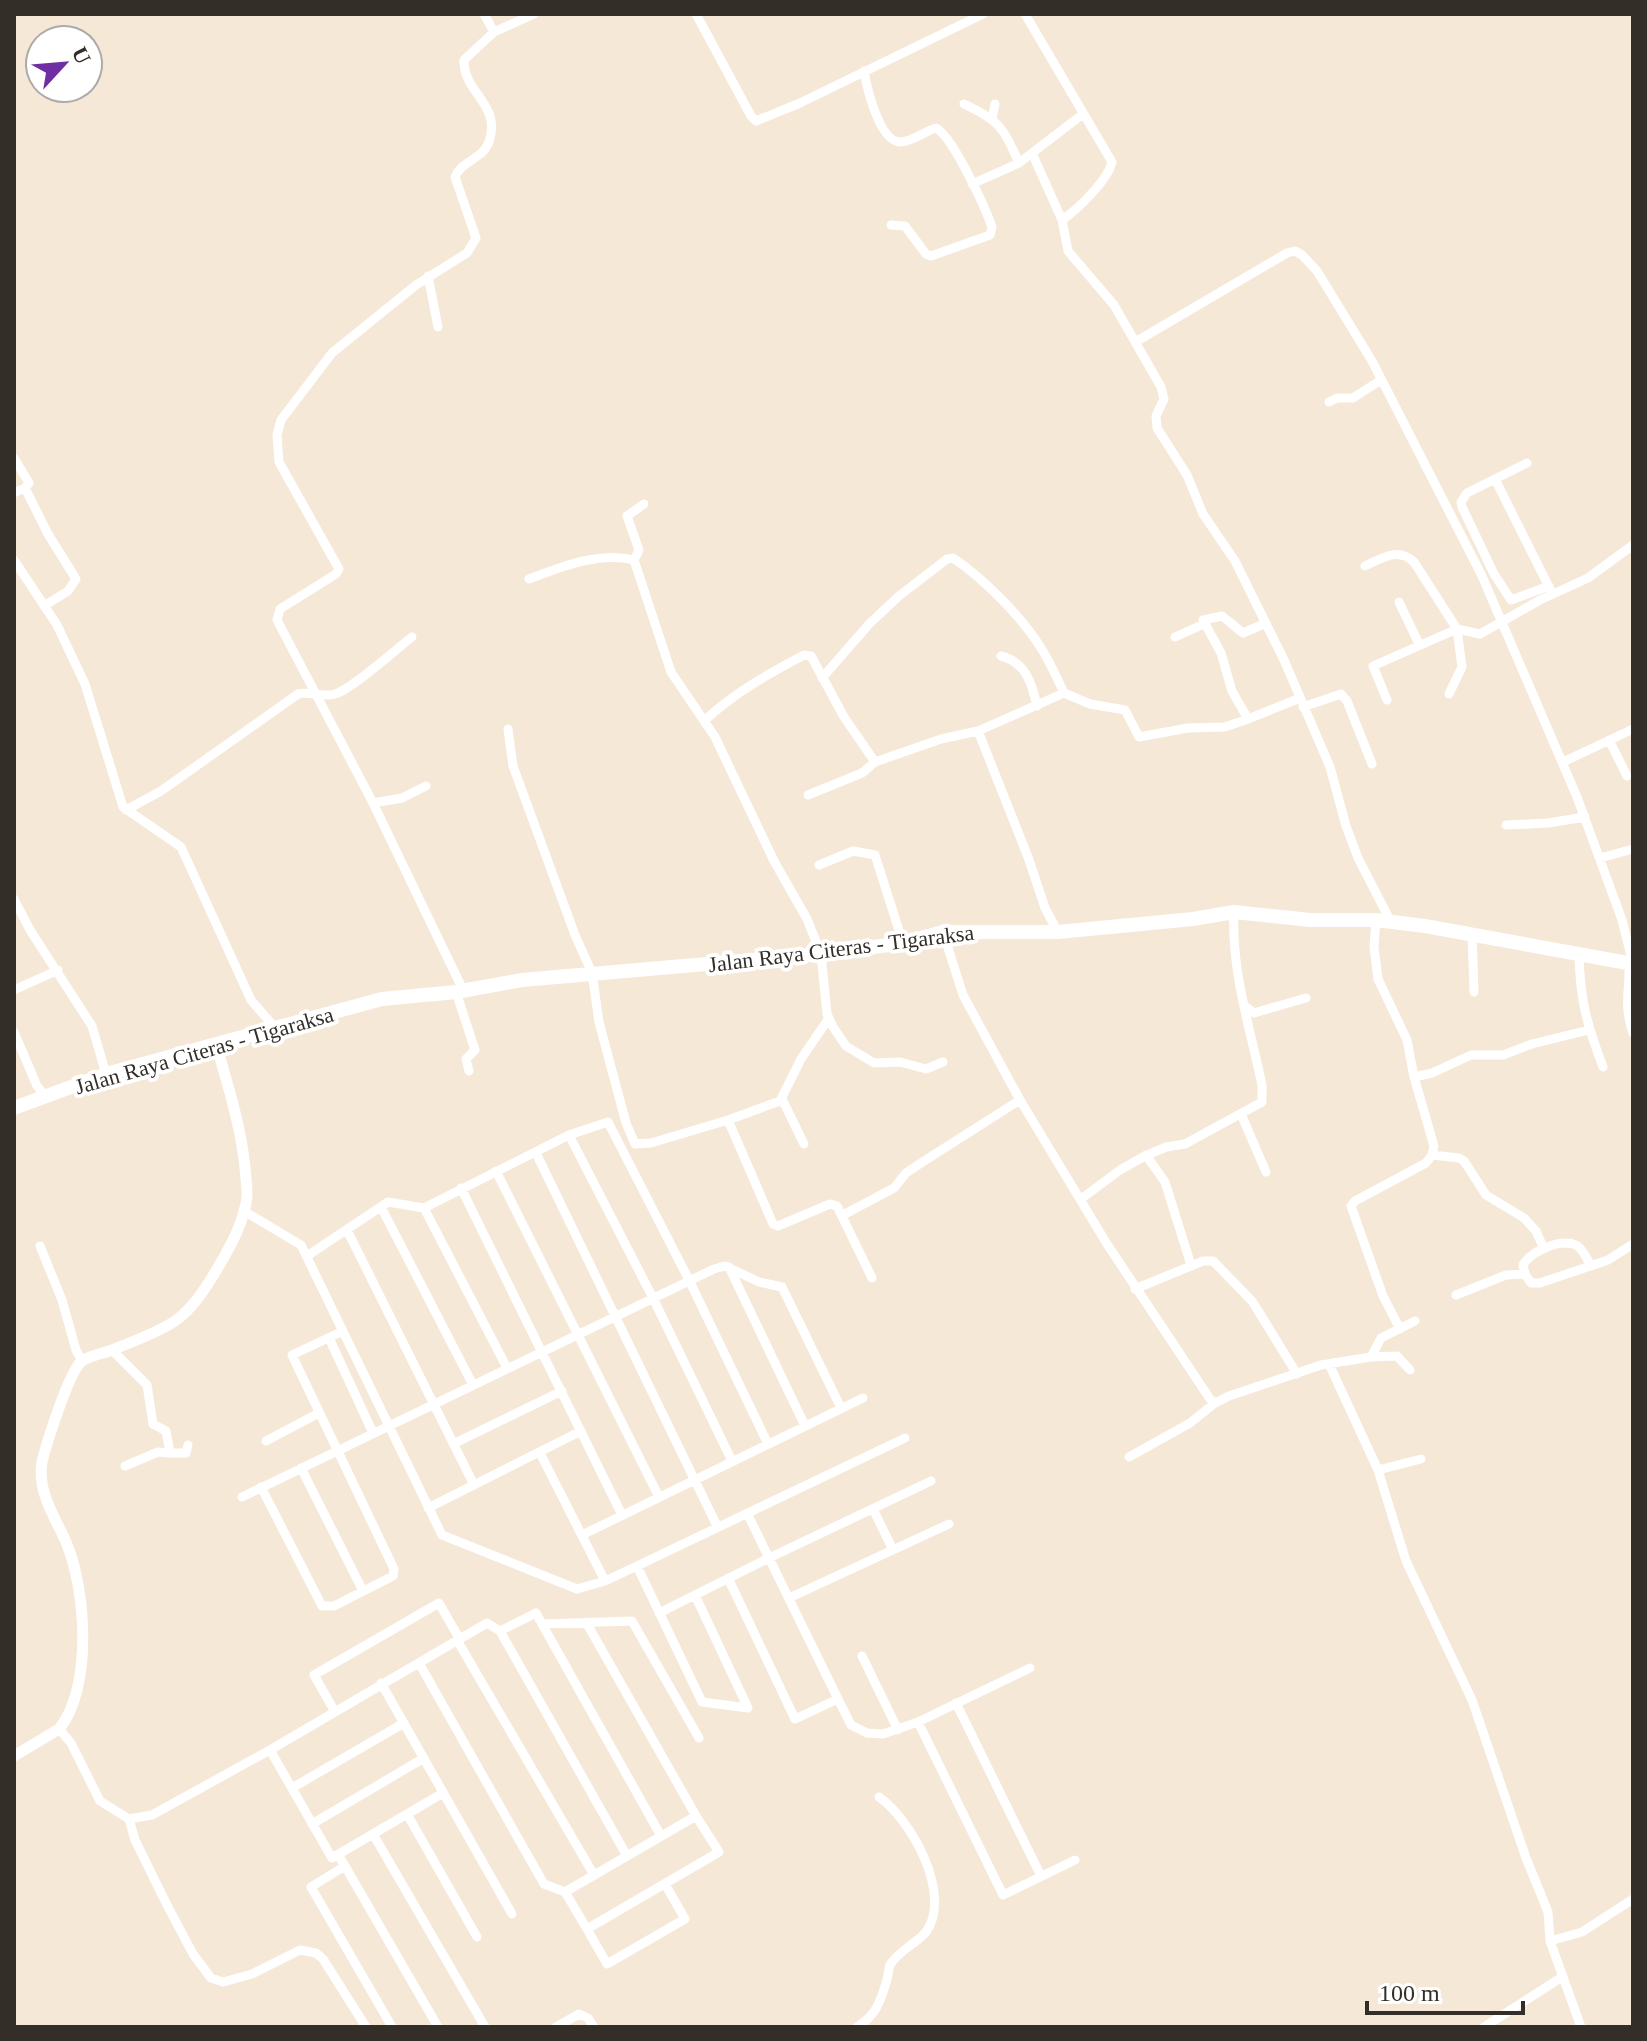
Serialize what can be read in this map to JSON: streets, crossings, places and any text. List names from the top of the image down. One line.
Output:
{"streets":{"main road":["Jalan Raya Citeras - Tigaraksa"]},"scale_bar":"100 m","north":"top right"}
